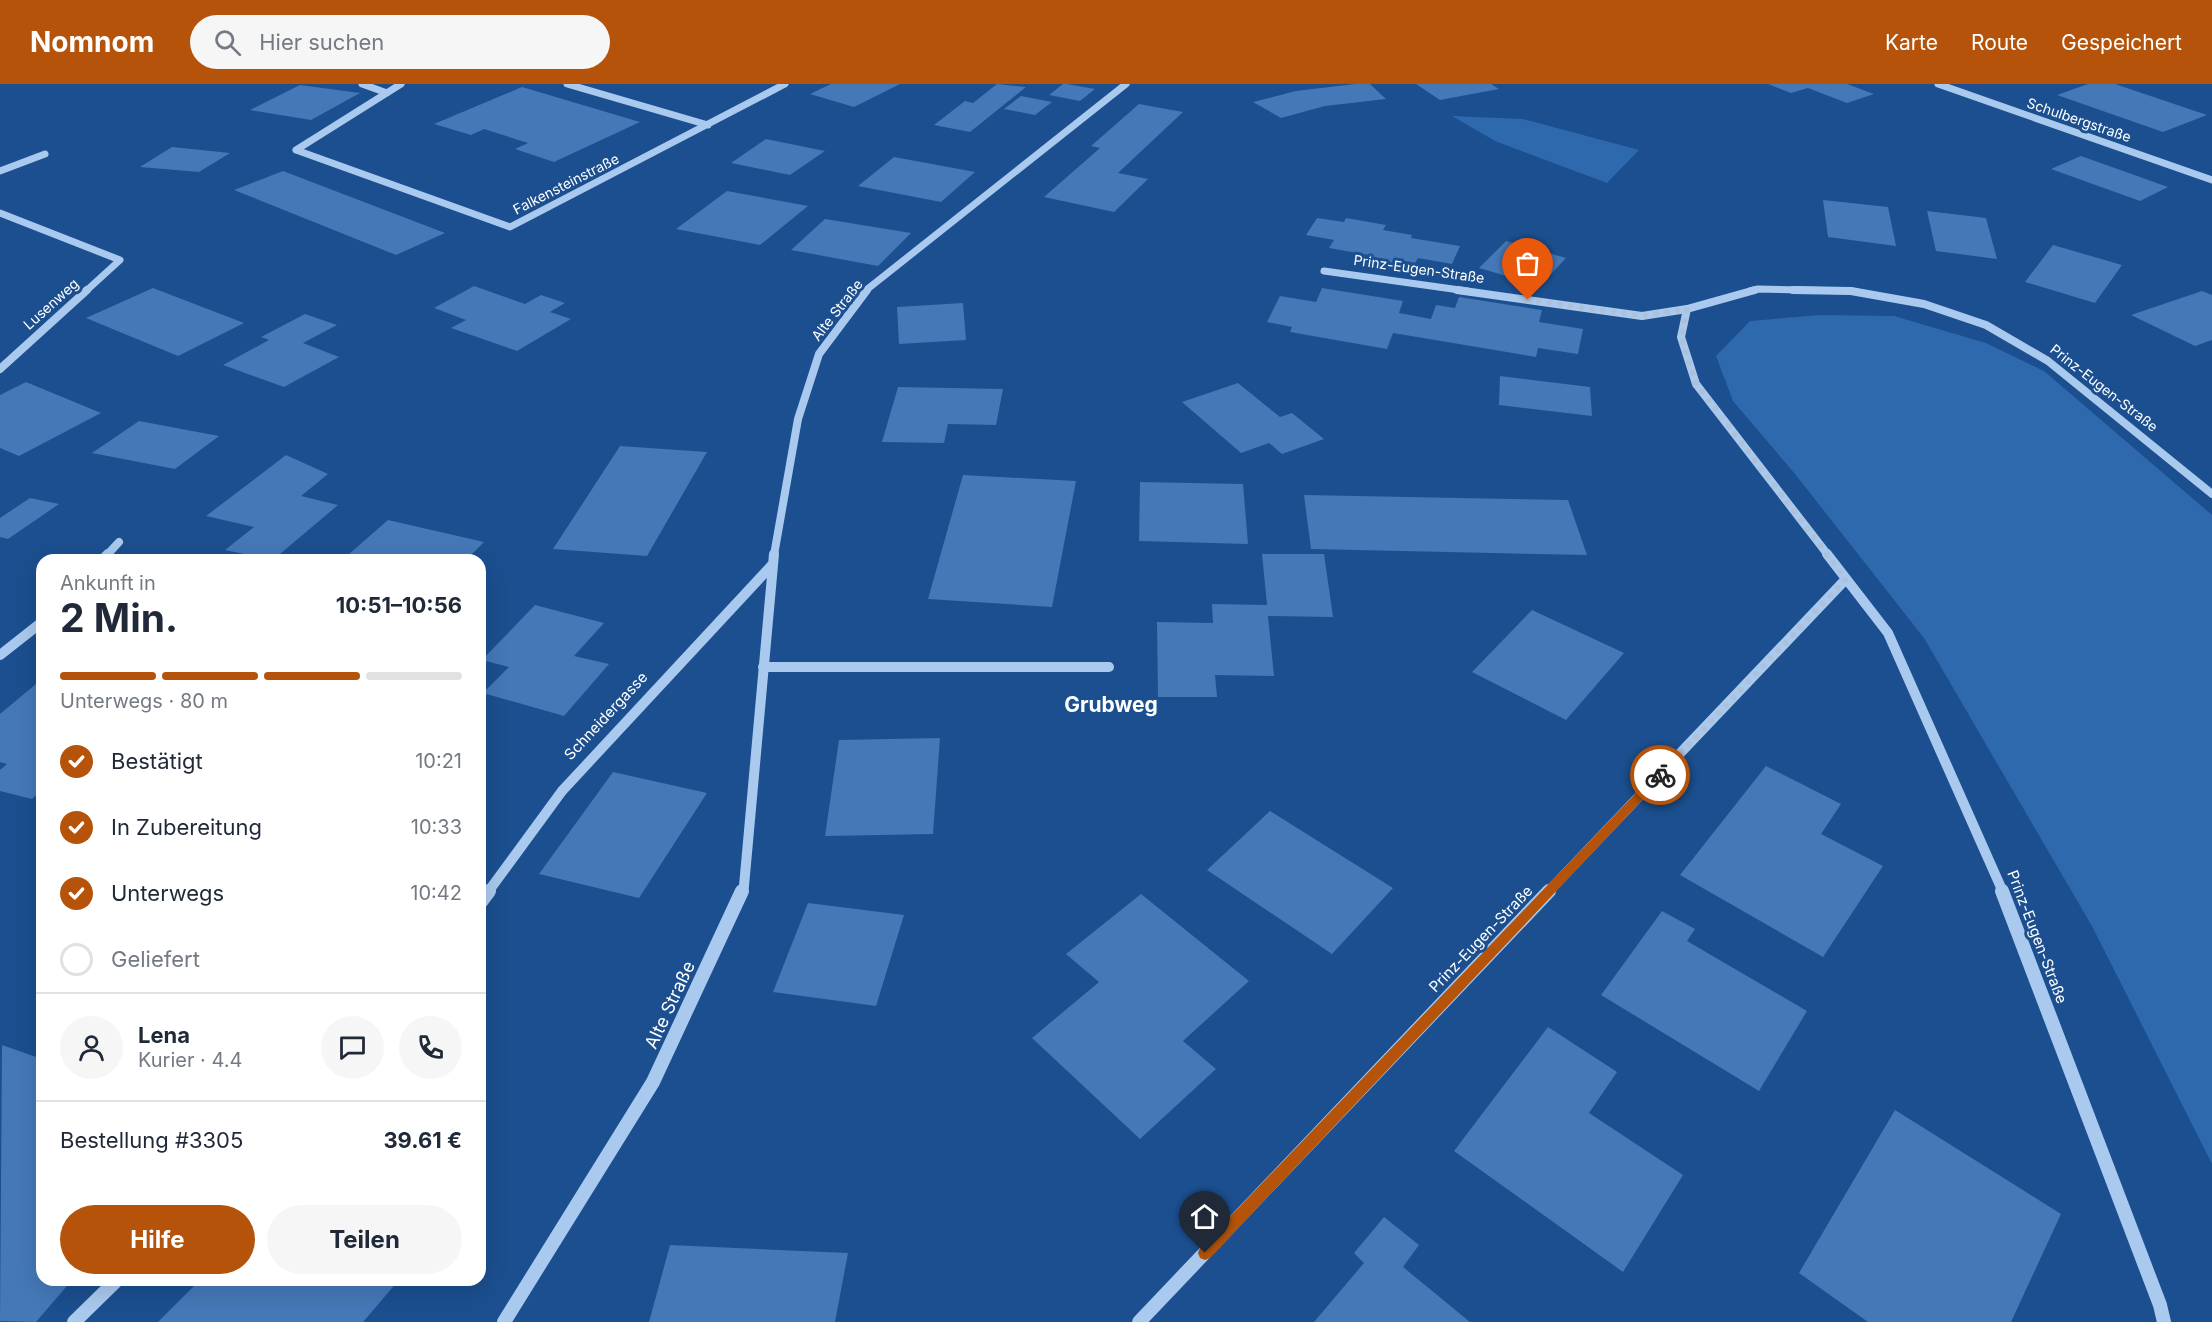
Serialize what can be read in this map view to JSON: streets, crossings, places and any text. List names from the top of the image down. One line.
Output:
{"streets":{"street":["Schulbergstraße","Falkensteinstraße","Prinz-Eugen-Straße","Lusenweg","Alte Straße","Schneidergasse"]},"crossings":[["Alte Straße","Schneidergasse"]],"districts":["Grubweg"],"page":{"header":"Nomnom","search":"Hier suchen","nav":["Karte","Route","Gespeichert"],"heading":["2 Min.","Ankunft in","10:51–10:56"],"panel":["Lena","Kurier · 4.4","Bestellung #3305","39.61 €"],"bar":"Unterwegs · 80 m","list":[["Bestätigt","10:21"],["In Zubereitung","10:33"],["Unterwegs","10:42"],"Geliefert"],"buttons":["Hilfe","Teilen"]}}
